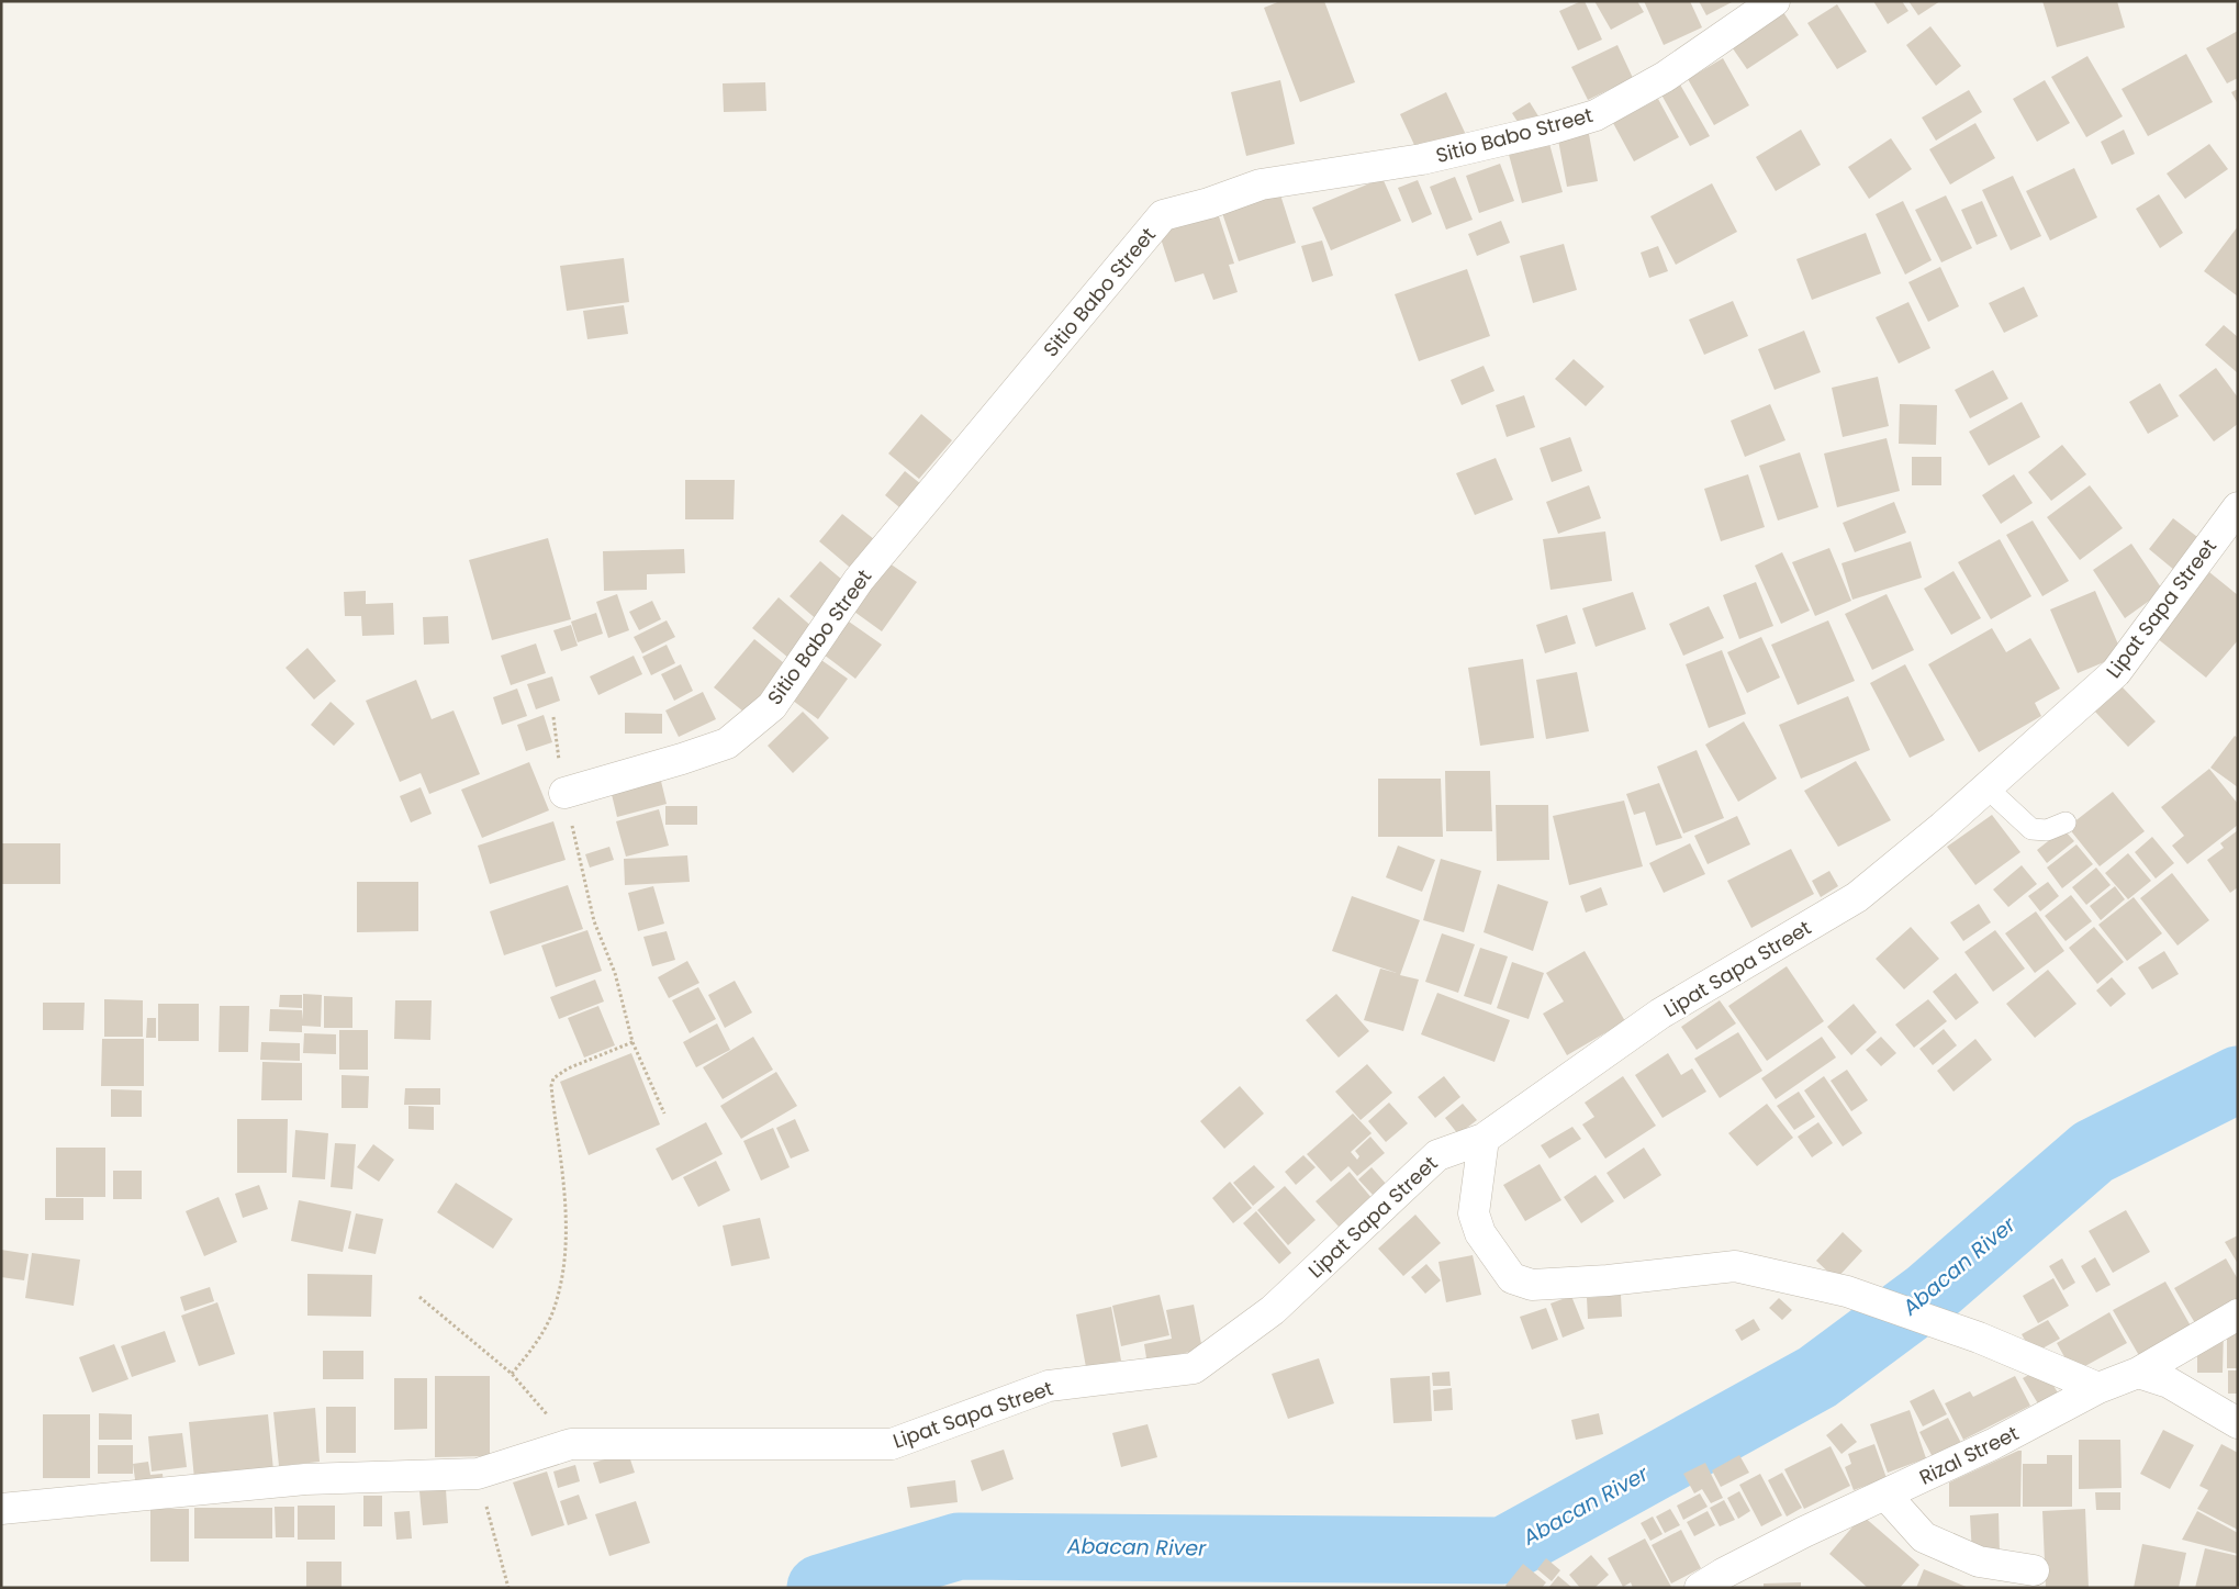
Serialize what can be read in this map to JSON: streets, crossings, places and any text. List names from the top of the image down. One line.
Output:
{"streets":{"street":["Sitio Babo Street","Lipat Sapa Street","Rizal Street"]},"water":["Abacan River"]}
